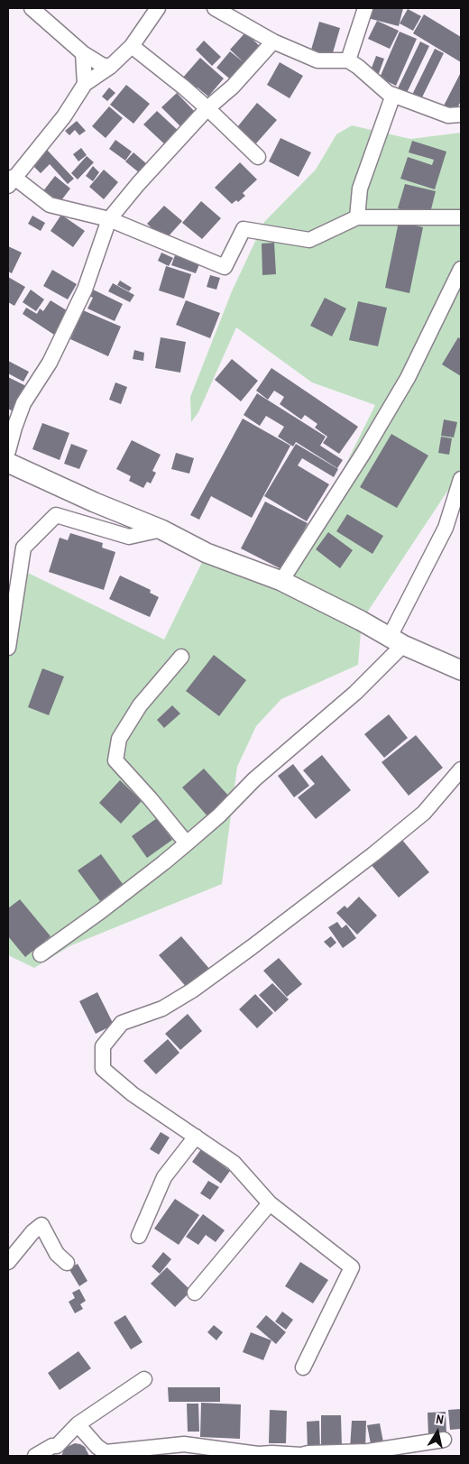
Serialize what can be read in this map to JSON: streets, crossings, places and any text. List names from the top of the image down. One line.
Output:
{"north":"top"}
